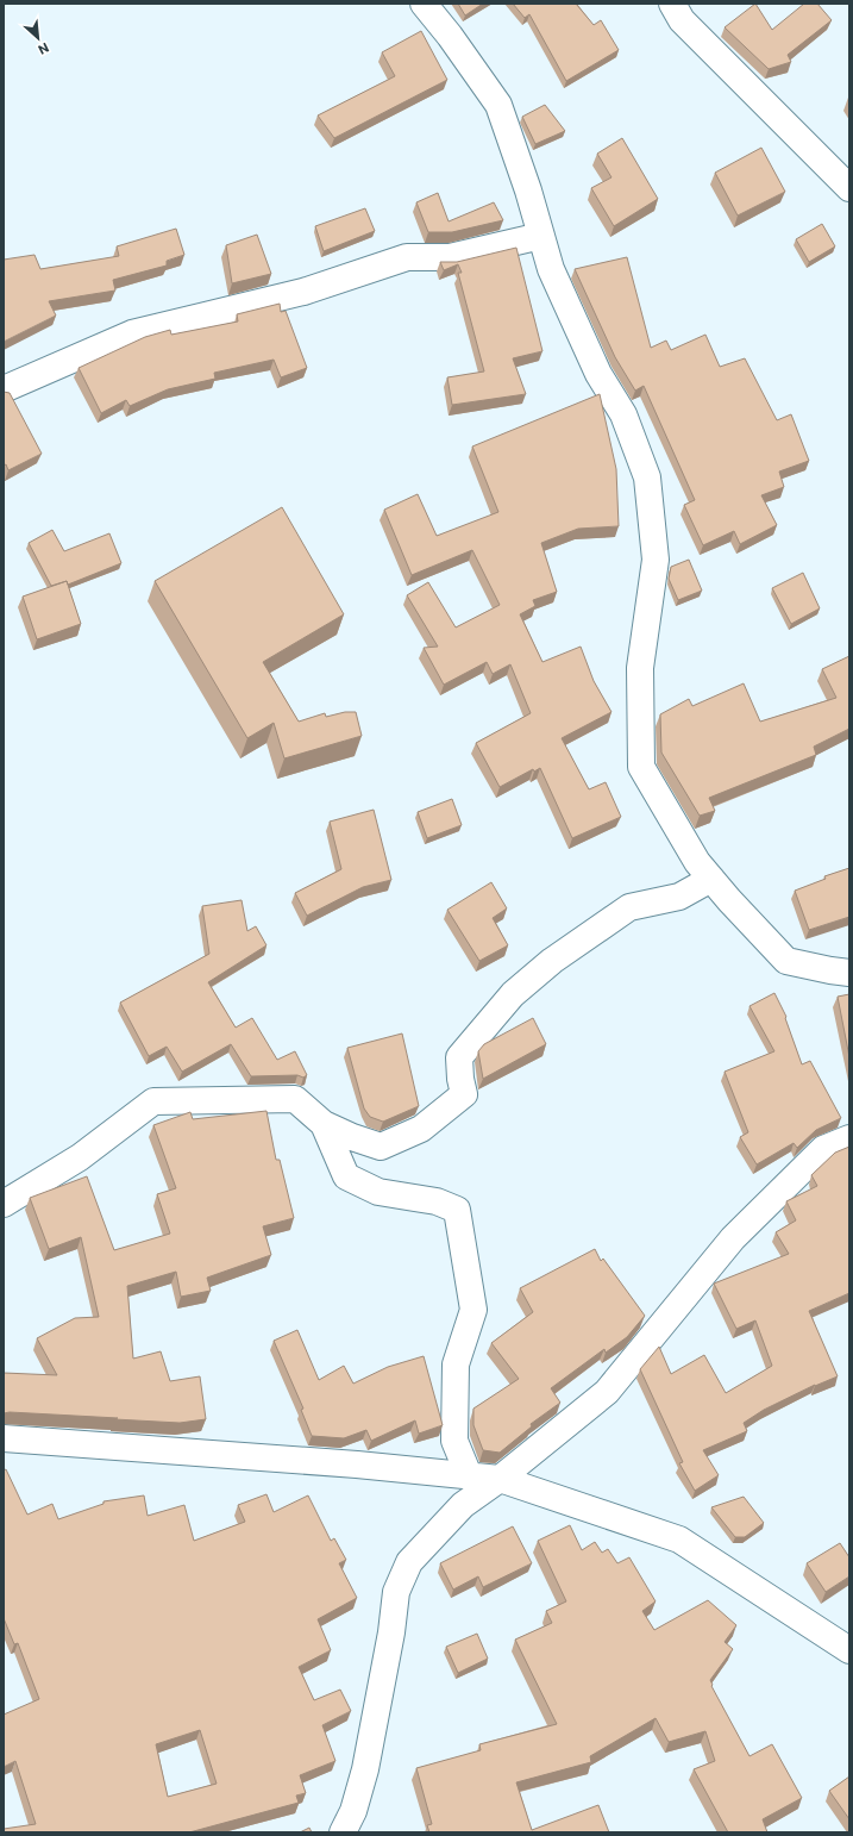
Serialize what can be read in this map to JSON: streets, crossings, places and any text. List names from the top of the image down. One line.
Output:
{"north":"bottom right"}
